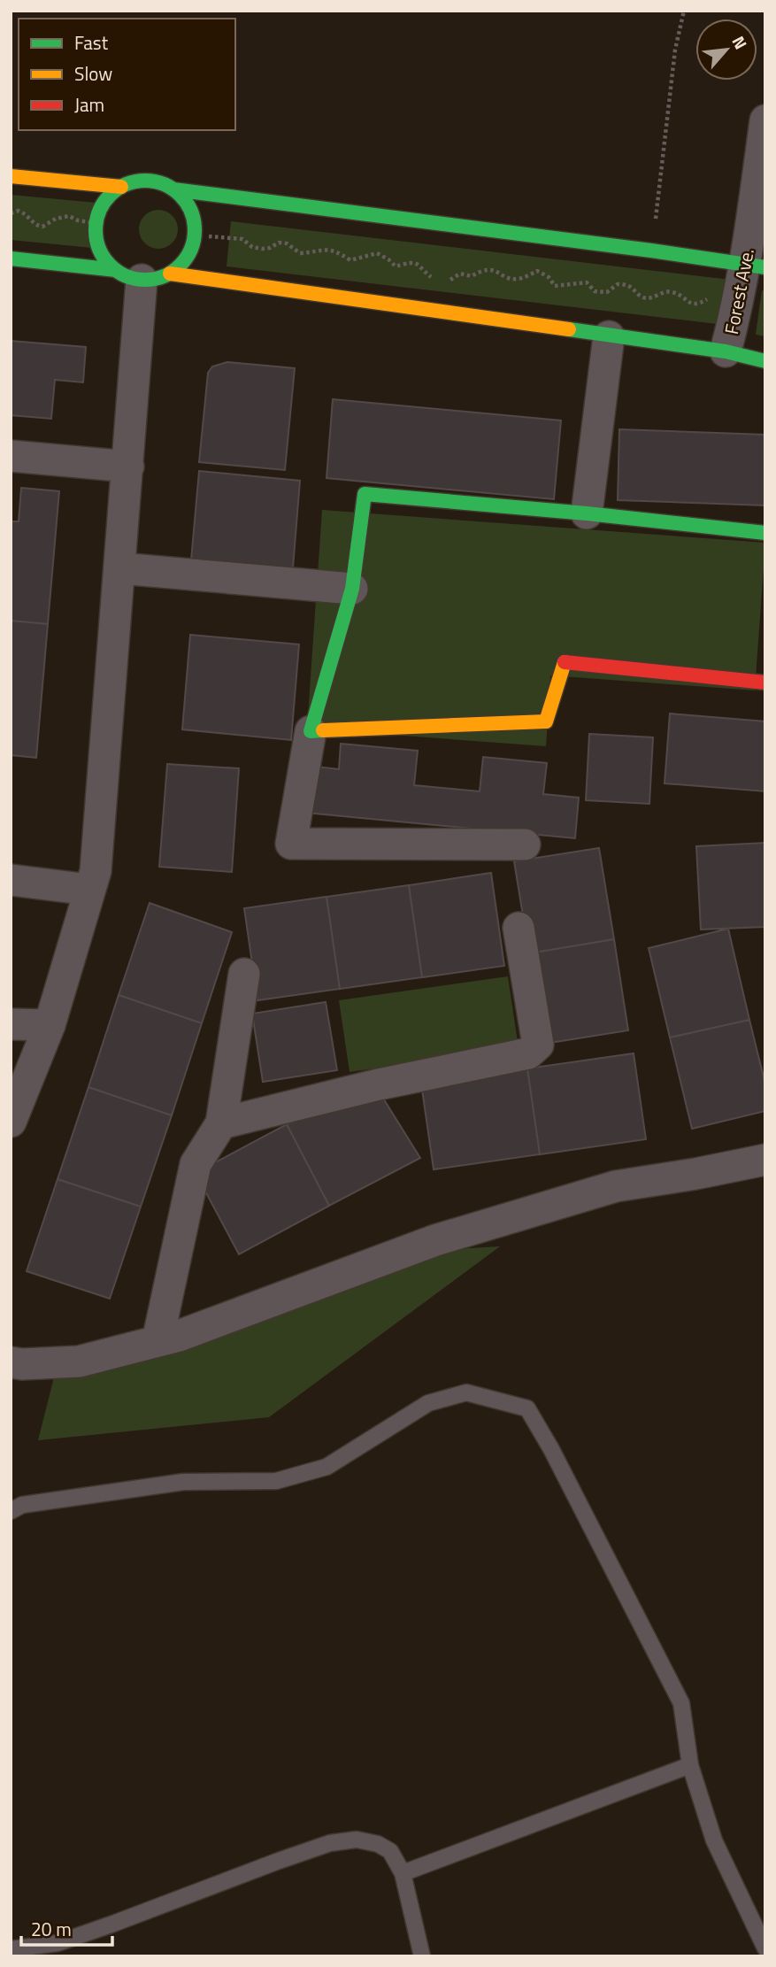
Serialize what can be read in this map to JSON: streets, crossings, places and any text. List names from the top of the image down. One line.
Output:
{"streets":{"street":["Forest Ave."]},"legend":["Fast","Slow","Jam"],"scale_bar":"20 m","north":"top right"}
